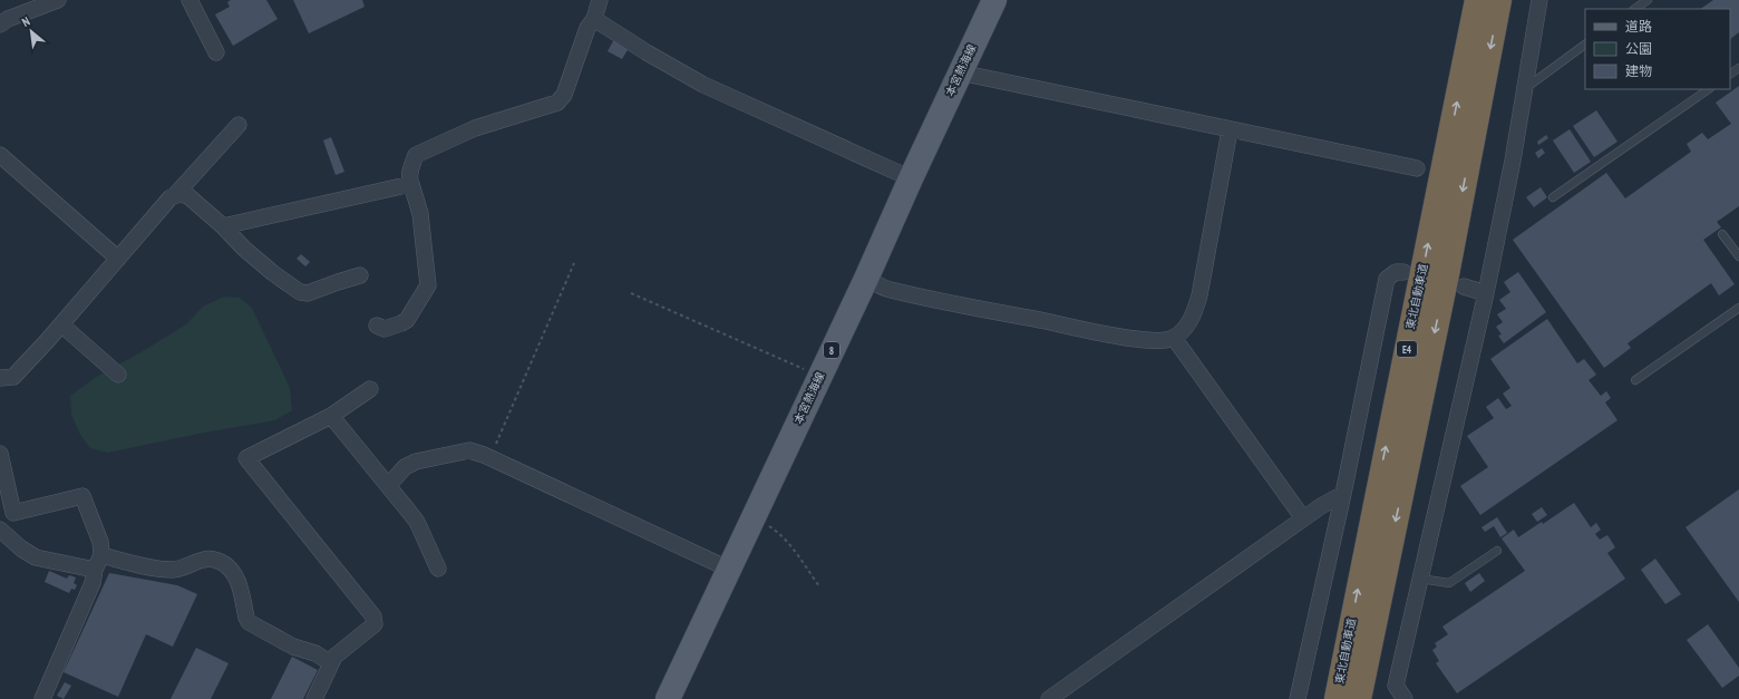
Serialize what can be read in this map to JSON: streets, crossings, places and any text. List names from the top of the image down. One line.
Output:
{"streets":{"highway":["東北自動車道","E4"],"main road":["本宮熱海線","8"]},"legend":["道路","公園","建物"],"north":"top left"}
